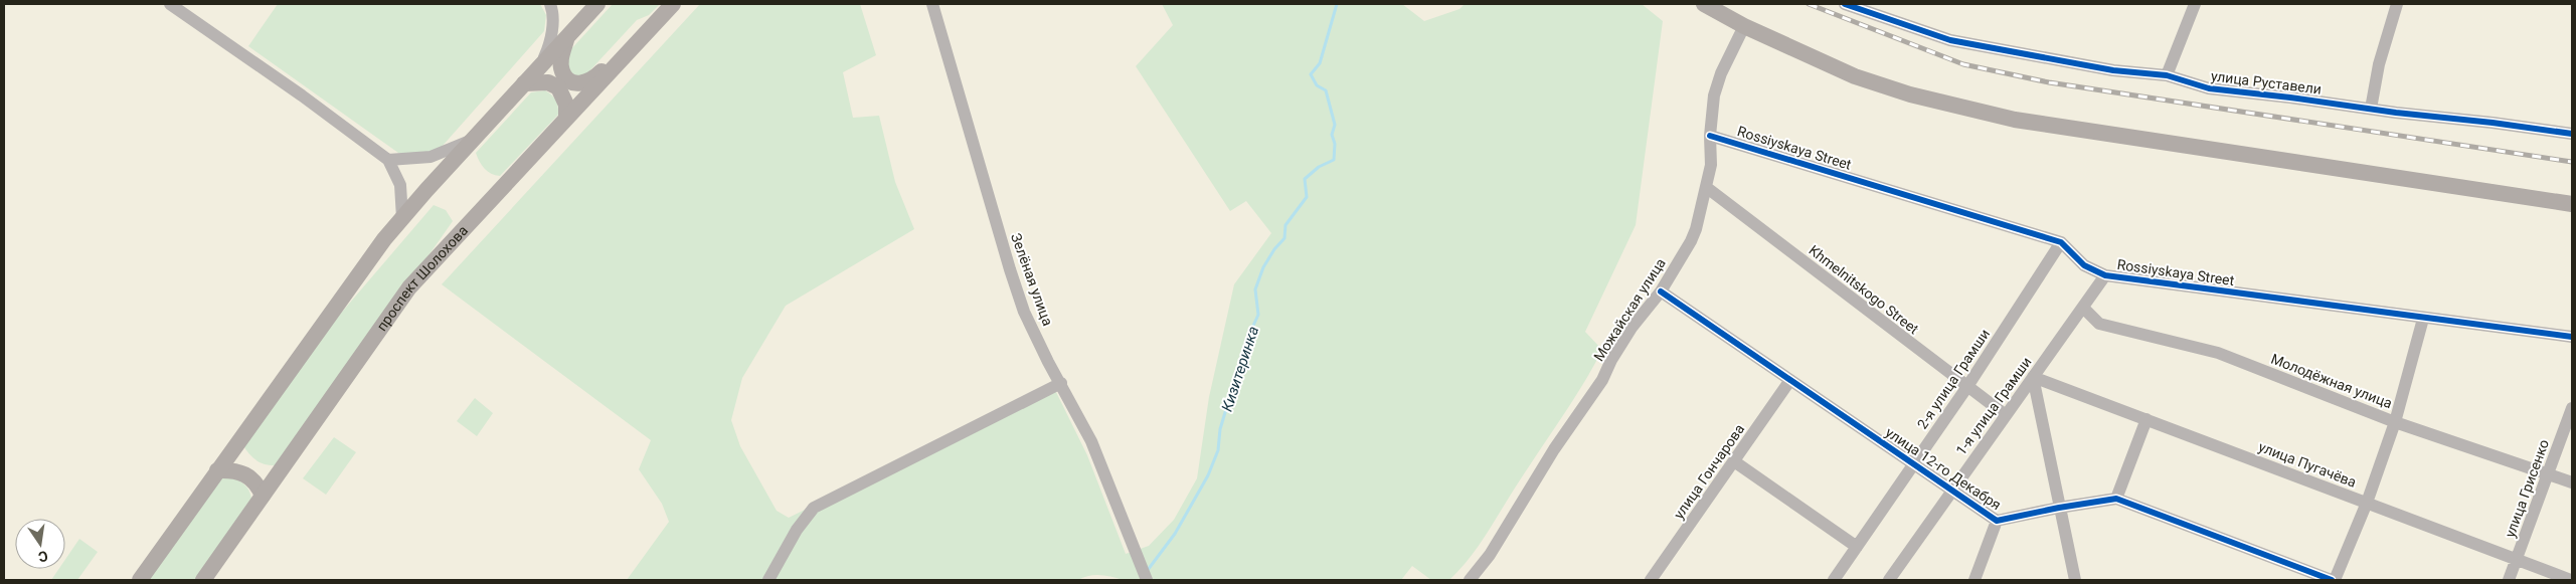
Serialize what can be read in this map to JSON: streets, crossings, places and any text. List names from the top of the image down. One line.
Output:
{"streets":{"main road":["проспект Шолохова"],"street":["улица Руставели","Rossiyskaya Street","Зелёная улица","Khmelnitskogo Street","Можайская улица","2-я улица Грамши","Молодёжная улица","1-я улица Грамши","улица Пугачёва","улица 12-го Декабря","улица Гончарова","улица Грисенко"]},"crossings":[["Rossiyskaya Street","Можайская улица"],["Rossiyskaya Street","2-я улица Грамши"],["Rossiyskaya Street","1-я улица Грамши"],["Khmelnitskogo Street","Можайская улица"],["Khmelnitskogo Street","2-я улица Грамши"],["Khmelnitskogo Street","1-я улица Грамши"],["Можайская улица","улица 12-го Декабря"],["2-я улица Грамши","улица 12-го Декабря"],["Молодёжная улица","1-я улица Грамши"],["Молодёжная улица","улица Грисенко"],["1-я улица Грамши","улица Пугачёва"],["1-я улица Грамши","улица 12-го Декабря"],["улица Пугачёва","улица Грисенко"],["улица 12-го Декабря","улица Гончарова"]],"water":["Кизитеринка"],"north":"bottom"}
